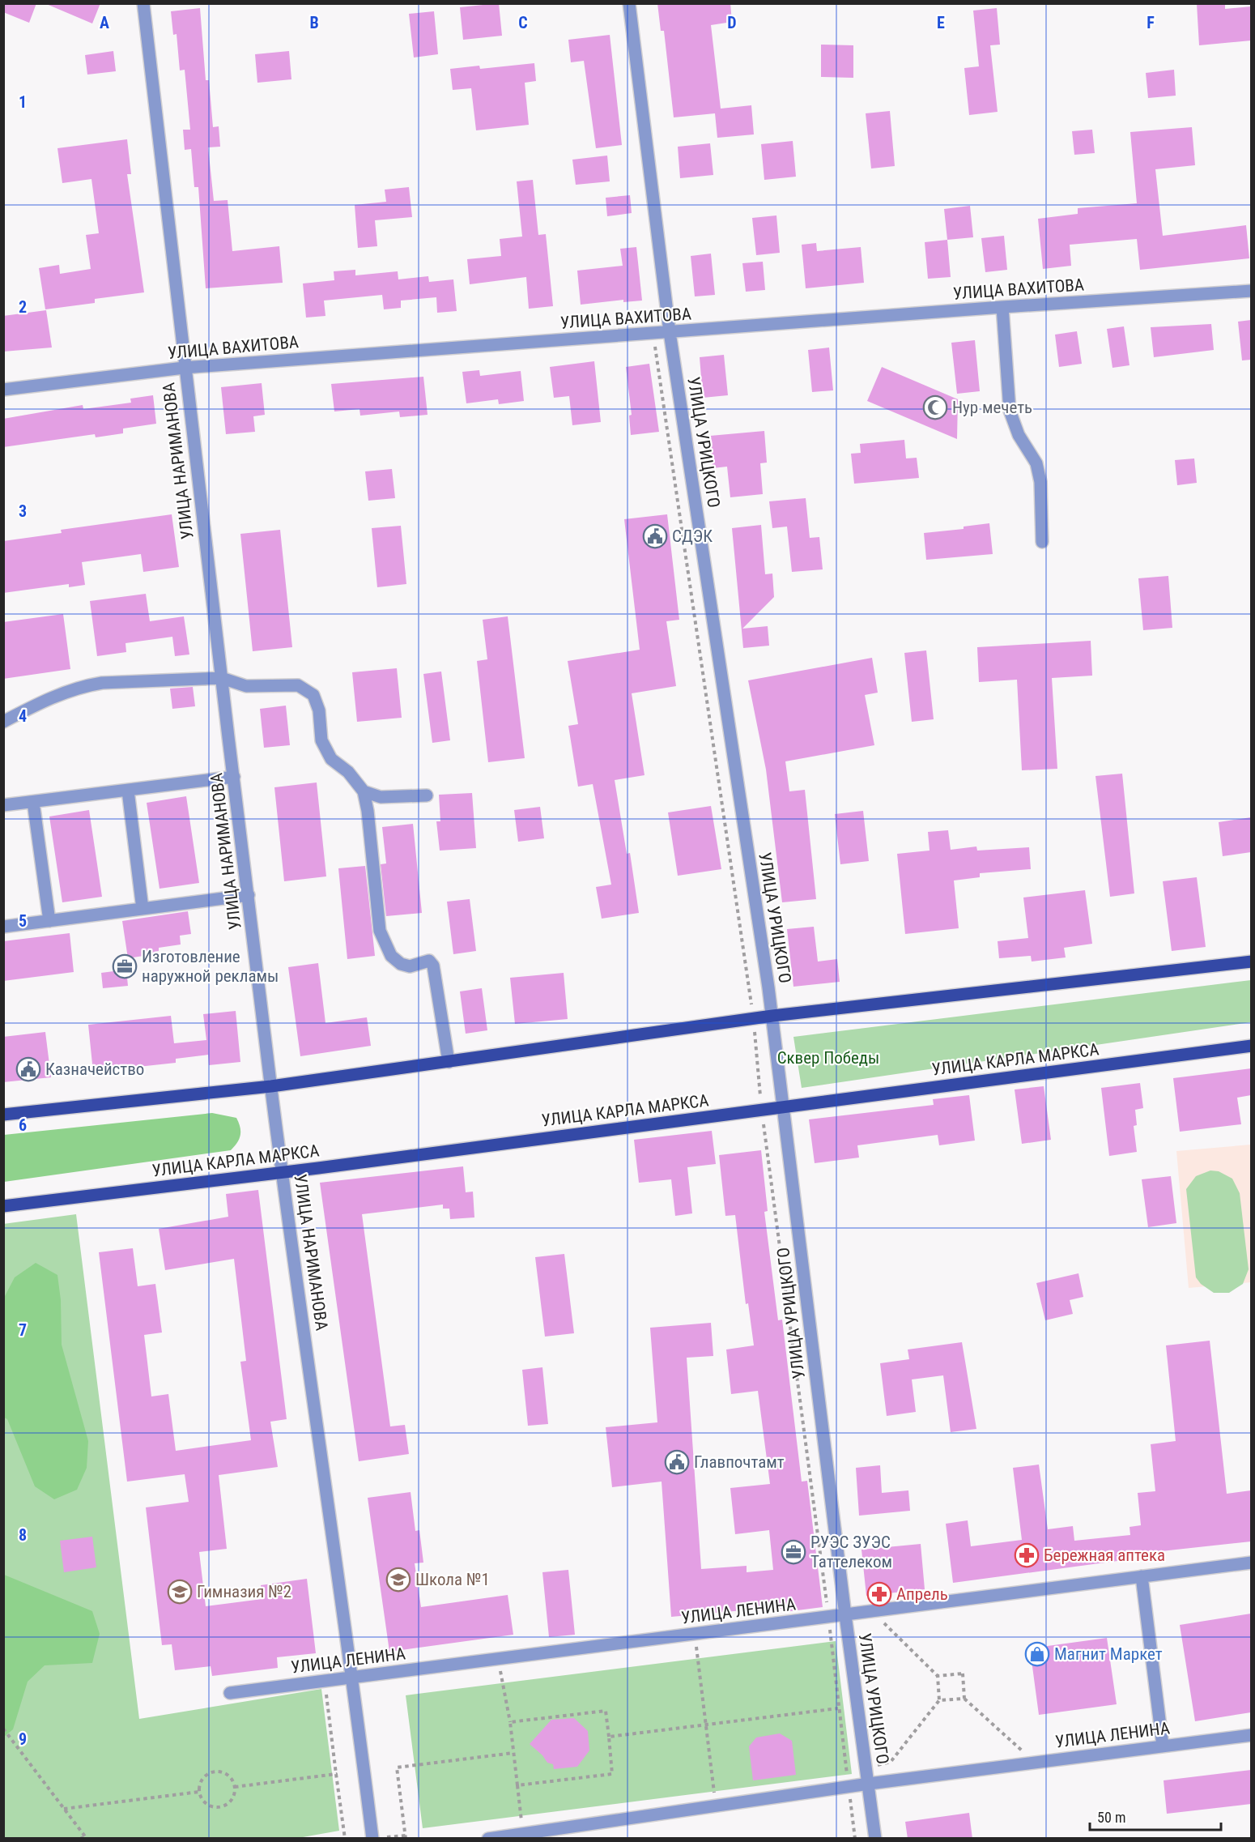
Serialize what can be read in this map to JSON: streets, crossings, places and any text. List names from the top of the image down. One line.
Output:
{"streets":{"main road":["УЛИЦА КАРЛА МАРКСА"],"street":["УЛИЦА ВАХИТОВА","УЛИЦА УРИЦКОГО","УЛИЦА НАРИМАНОВА","УЛИЦА ЛЕНИНА"]},"crossings":[["УЛИЦА ВАХИТОВА","УЛИЦА УРИЦКОГО"],["УЛИЦА ВАХИТОВА","УЛИЦА НАРИМАНОВА"],["УЛИЦА УРИЦКОГО","УЛИЦА КАРЛА МАРКСА"],["УЛИЦА УРИЦКОГО","УЛИЦА ЛЕНИНА"],["УЛИЦА НАРИМАНОВА","УЛИЦА КАРЛА МАРКСА"],["УЛИЦА НАРИМАНОВА","УЛИЦА ЛЕНИНА"]],"parks":["Сквер Победы"],"places":{"mosque":["Нур мечеть"],"public building":["СДЭК","Казначейство","Главпочтамт"],"office":["Изготовление наружной рекламы","РУЭС ЗУЭС Таттелеком"],"pharmacy":["Бережная аптека","Апрель"],"school or university":["Школа №1","Гимназия №2"],"shop":["Магнит Маркет"]},"scale_bar":"50 m","grid":{"columns":["A","B","C","D","E","F"],"rows":["1","2","3","4","5","6","7","8","9"]}}
